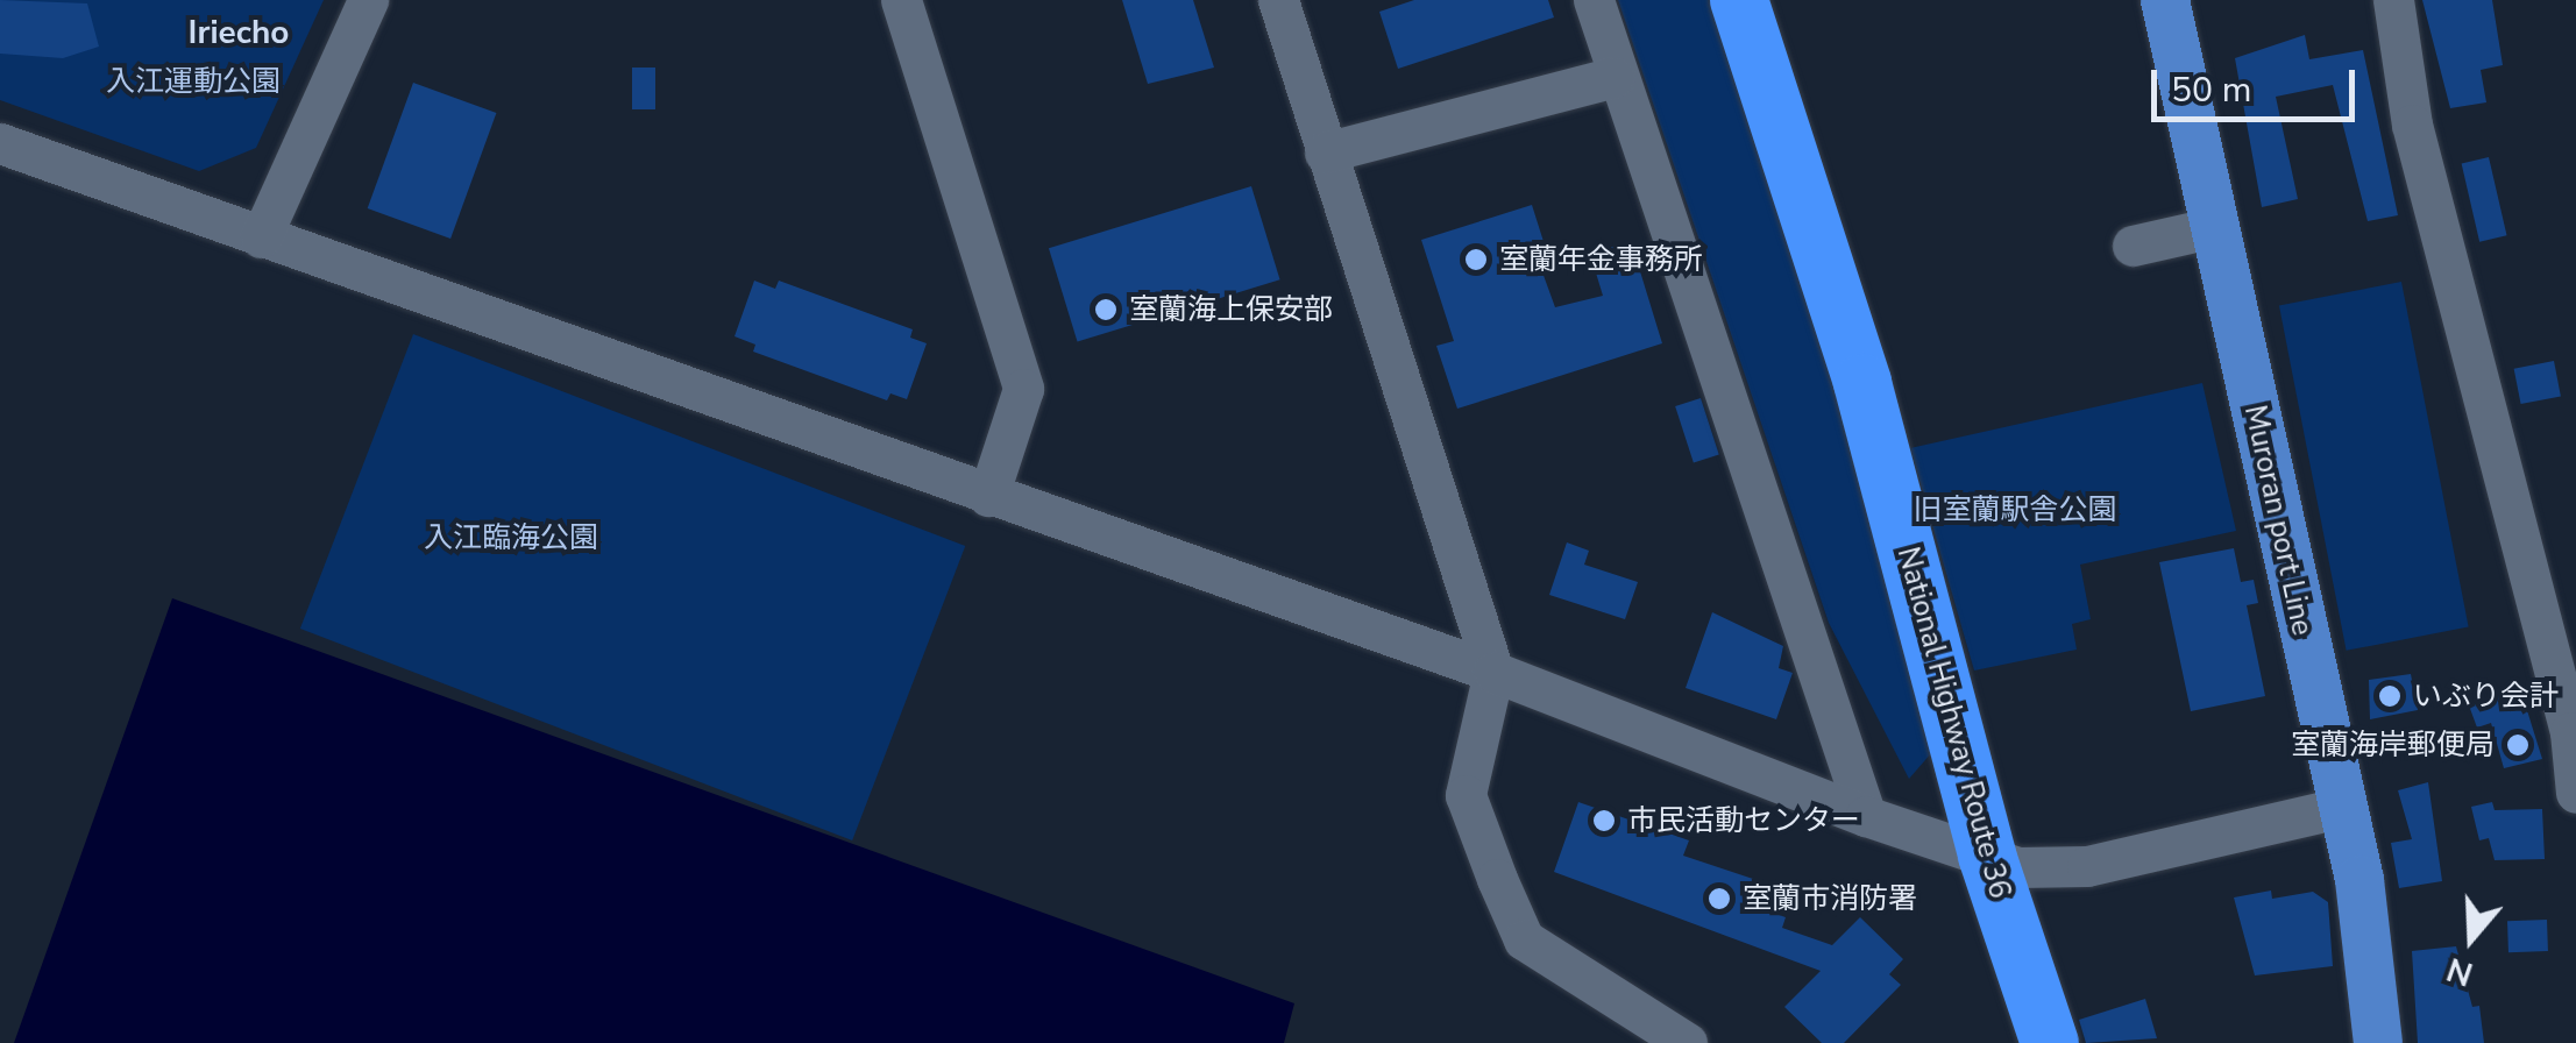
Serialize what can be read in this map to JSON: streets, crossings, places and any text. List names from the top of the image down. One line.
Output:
{"streets":{"highway":["National Highway Route 36"],"main road":["Muroran port Line"]},"districts":["Iriecho"],"parks":["入江運動公園","旧室蘭駅舎公園","入江臨海公園"],"places":["室蘭年金事務所","室蘭海上保安部","いぶり会計","室蘭海岸郵便局","市民活動センター","室蘭市消防署"],"scale_bar":"50 m","north":"bottom"}
